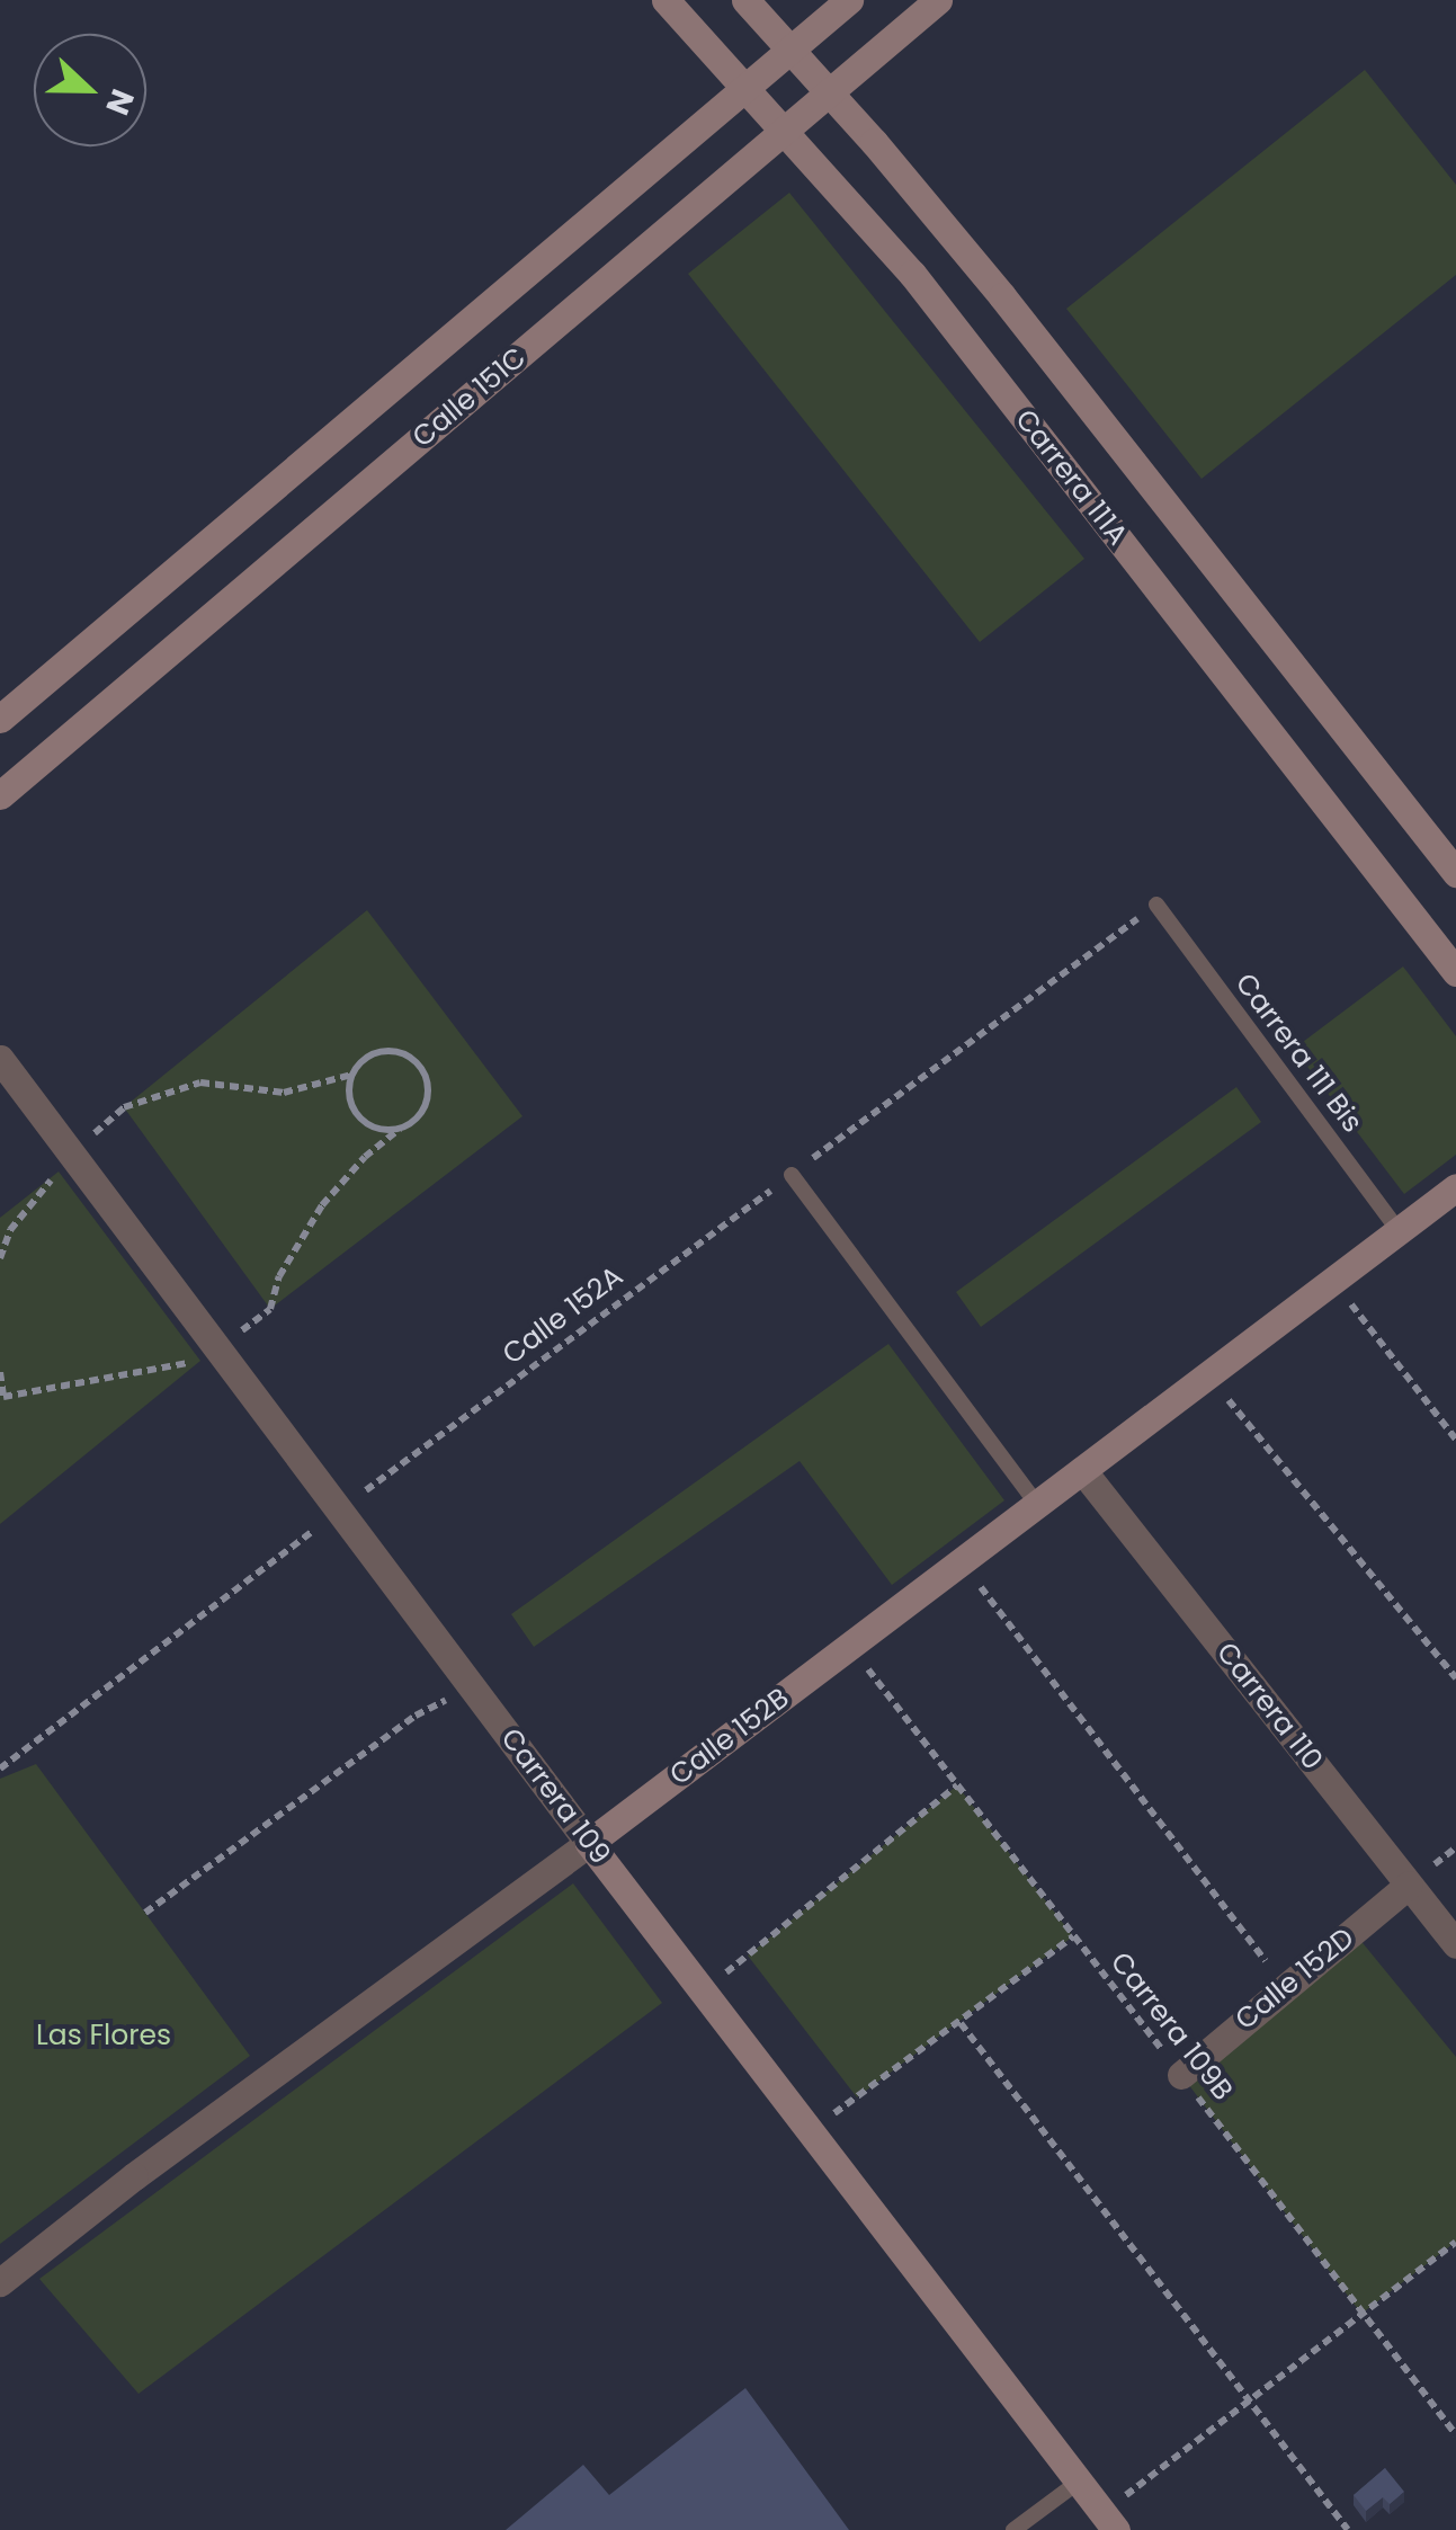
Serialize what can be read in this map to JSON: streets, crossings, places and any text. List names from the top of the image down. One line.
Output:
{"streets":{"street":["Calle 151C","Carrera 111A","Carrera 110","Calle 152B","Carrera 109","Calle 152D"],"lane":["Carrera 111 Bis"],"path":["Calle 152A","Carrera 109B"]},"crossings":[["Calle 151C","Carrera 111A"],["Carrera 111 Bis","Calle 152A"],["Carrera 111 Bis","Calle 152B"],["Calle 152A","Carrera 109"],["Carrera 110","Calle 152B"],["Carrera 110","Calle 152D"],["Calle 152B","Carrera 109"],["Calle 152B","Carrera 109B"],["Calle 152D","Carrera 109B"]],"parks":["Las Flores"],"north":"right"}
